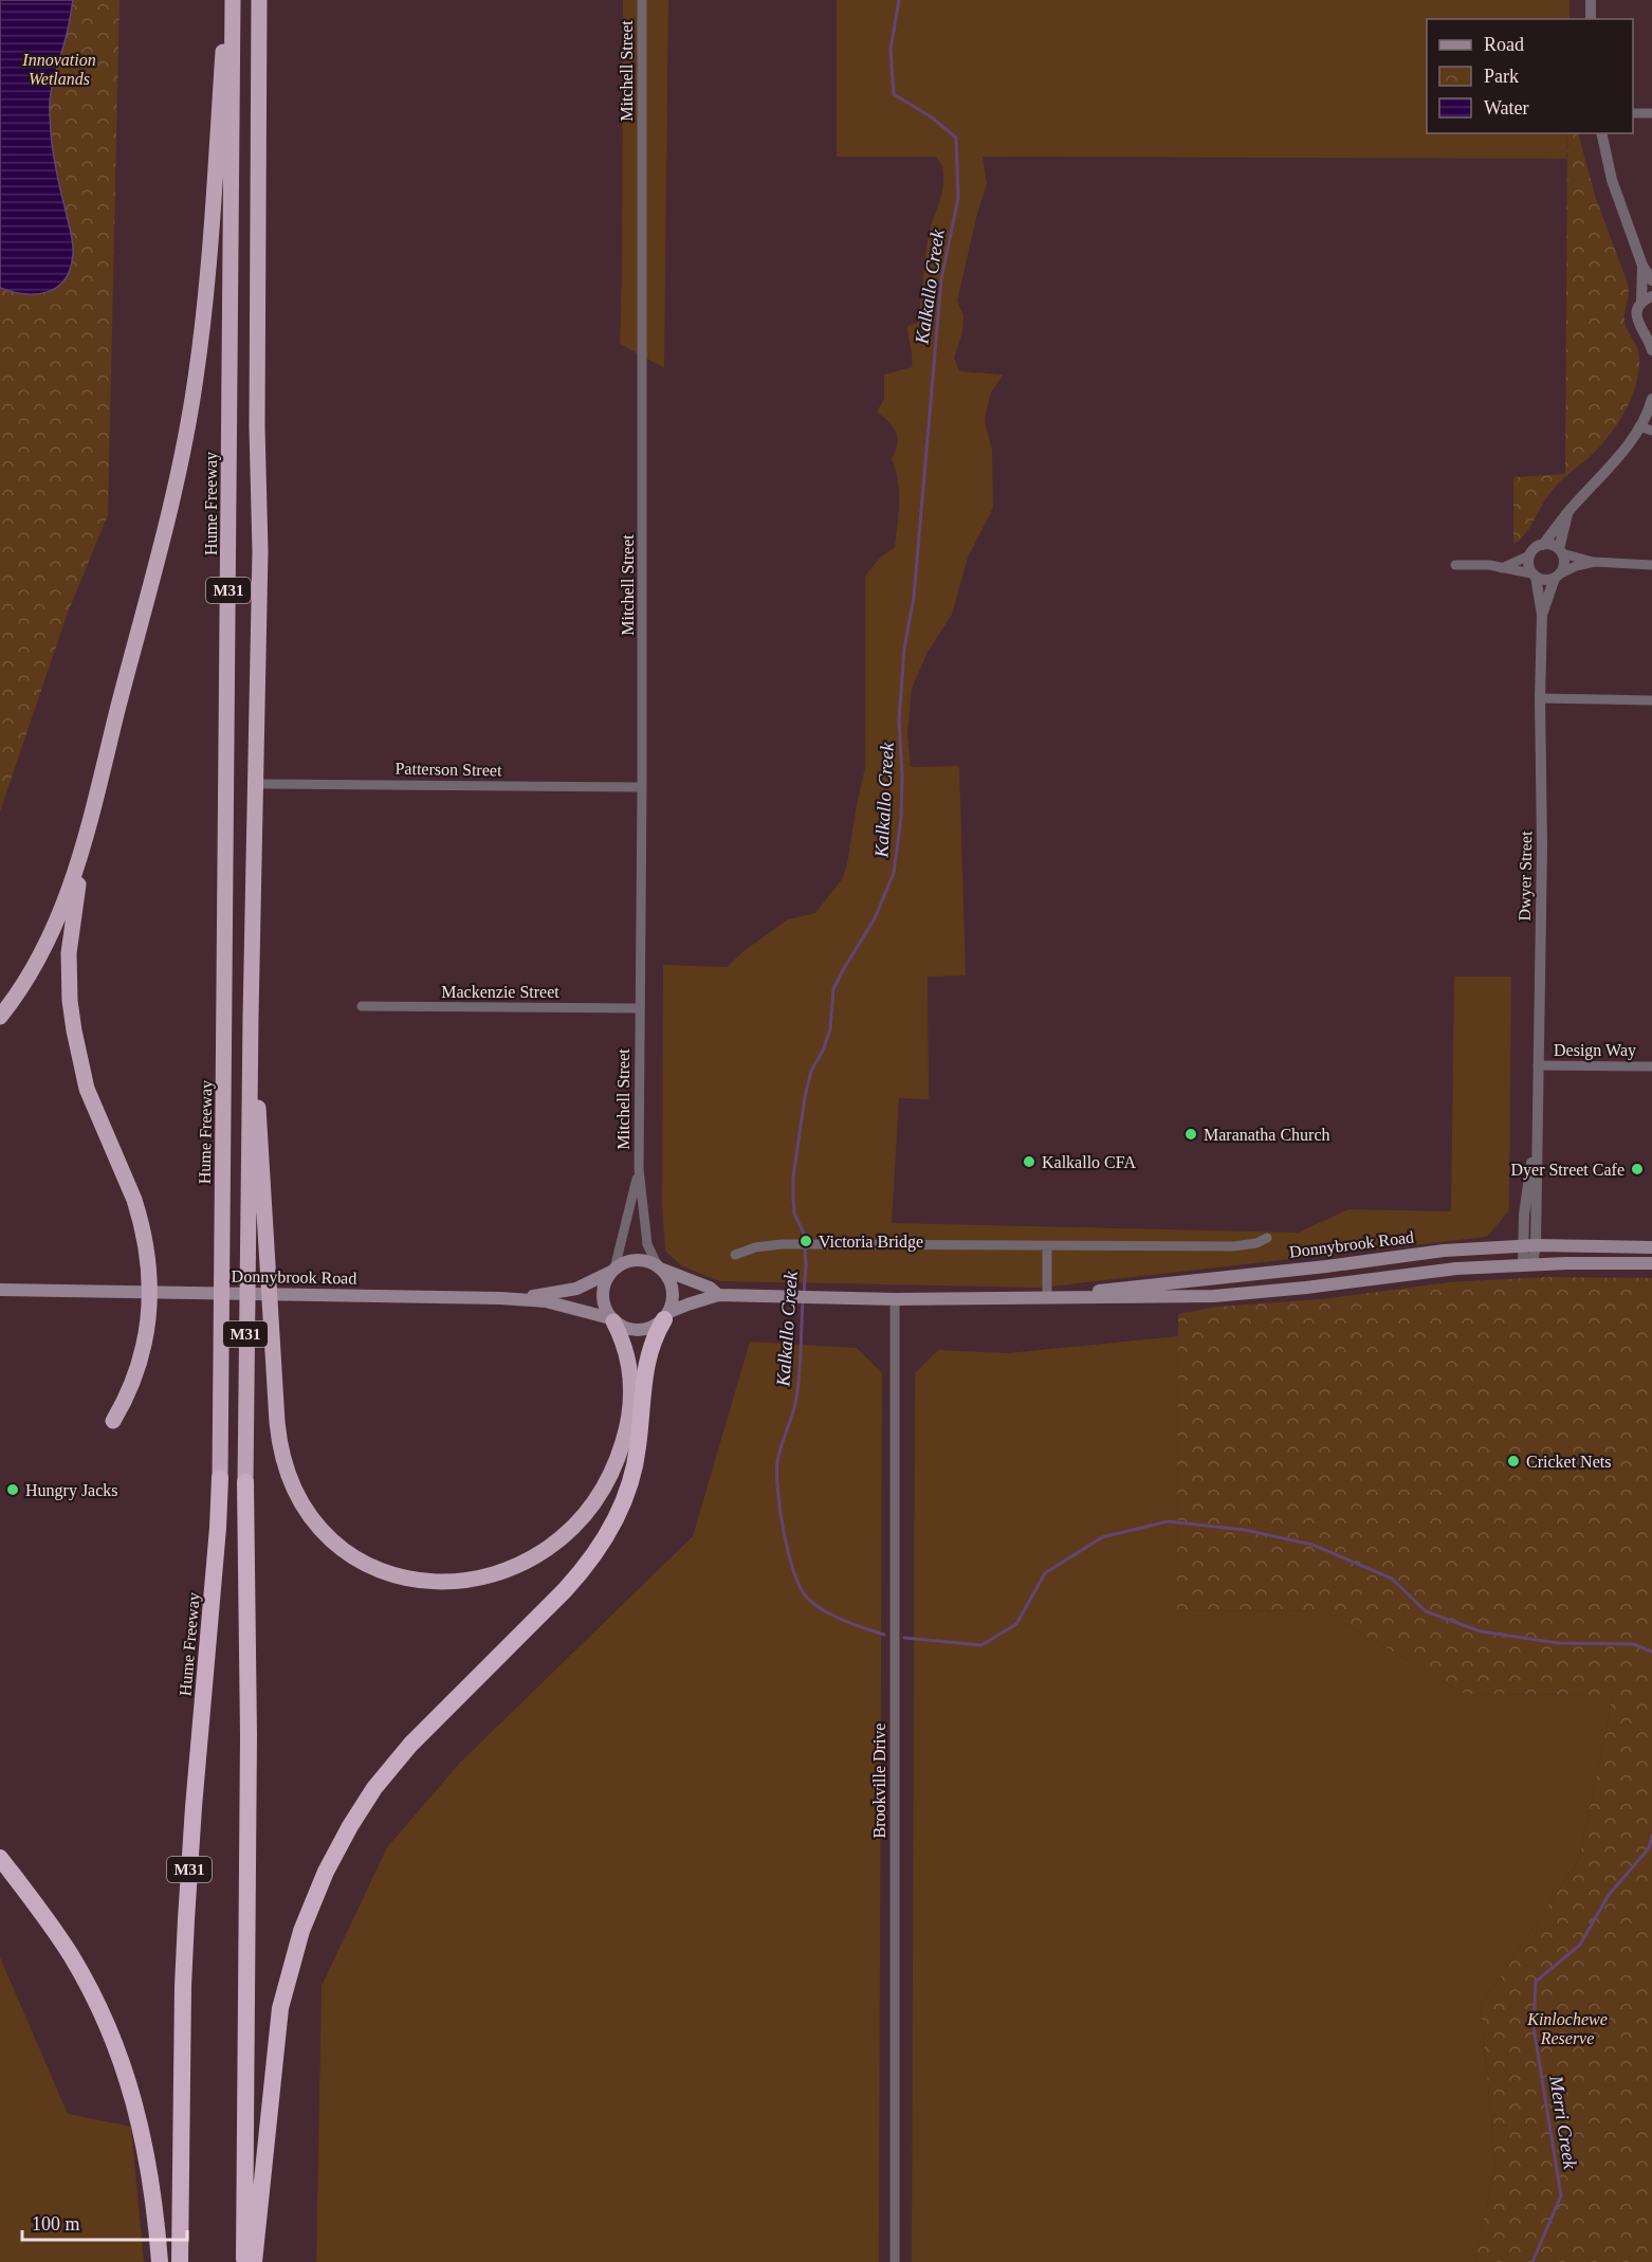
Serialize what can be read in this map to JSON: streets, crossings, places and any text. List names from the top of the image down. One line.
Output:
{"streets":{"highway":["Hume Freeway","M31"],"main road":["Donnybrook Road"],"street":["Mitchell Street","Patterson Street","Dwyer Street","Mackenzie Street","Design Way","Brookville Drive"]},"crossings":[["Mitchell Street","Patterson Street"],["Mitchell Street","Mackenzie Street"],["Mitchell Street","Donnybrook Road"],["M31","Patterson Street"],["Dwyer Street","Design Way"],["Dwyer Street","Donnybrook Road"],["Donnybrook Road","Brookville Drive"]],"water":["Kalkallo Creek","Merri Creek"],"parks":["Innovation Wetlands","Kinlochewe Reserve"],"places":["Maranatha Church","Kalkallo CFA","Dyer Street Cafe","Victoria Bridge","Cricket Nets","Hungry Jacks"],"legend":["Road","Park","Water"],"scale_bar":"100 m"}
